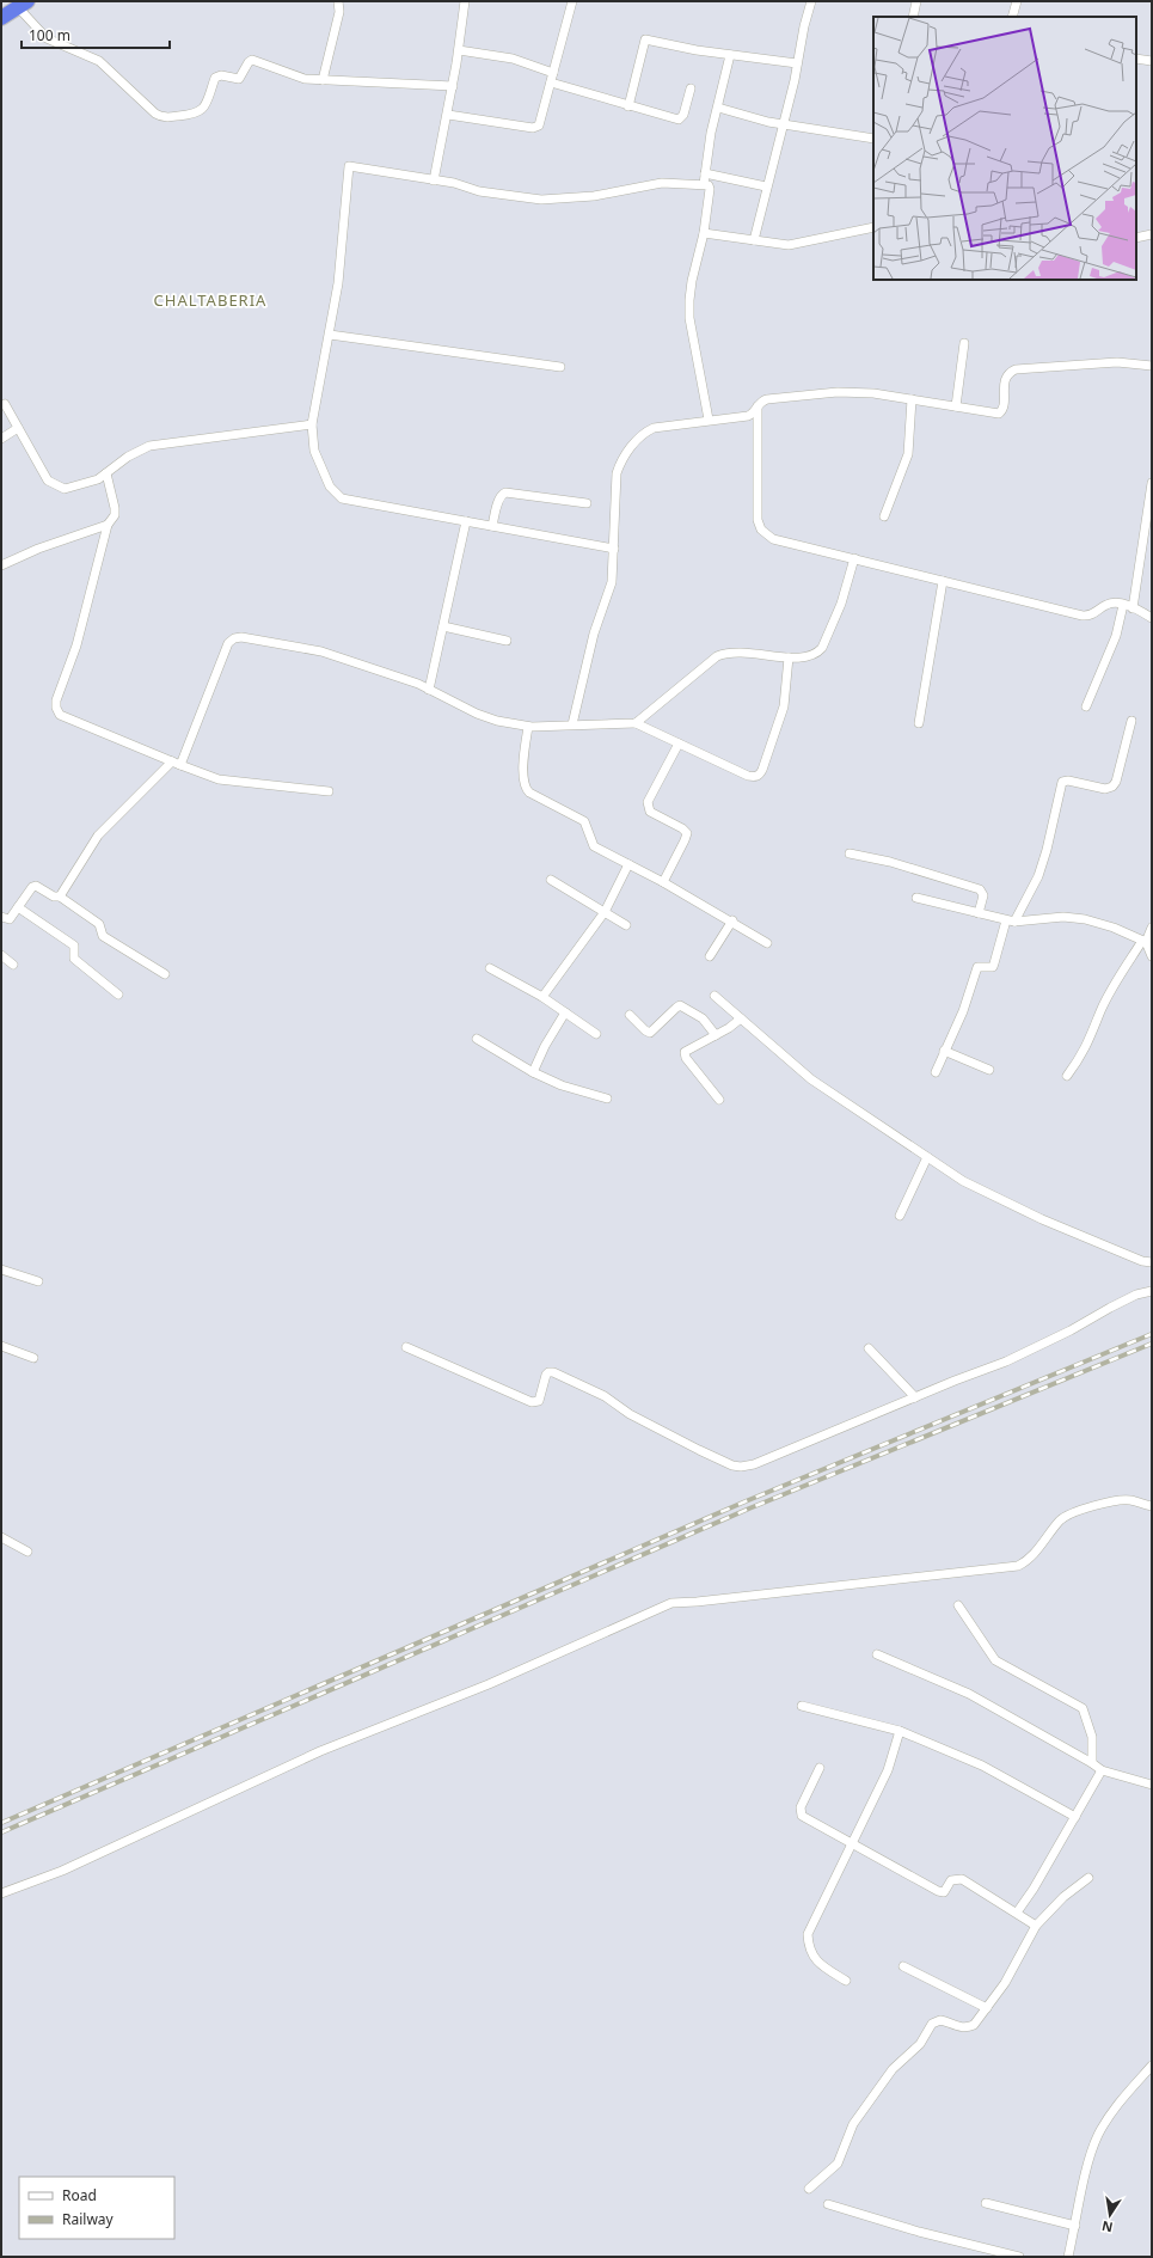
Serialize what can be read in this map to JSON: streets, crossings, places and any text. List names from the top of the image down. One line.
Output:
{"districts":["CHALTABERIA"],"legend":["Road","Railway"],"scale_bar":"100 m","north":"bottom"}
